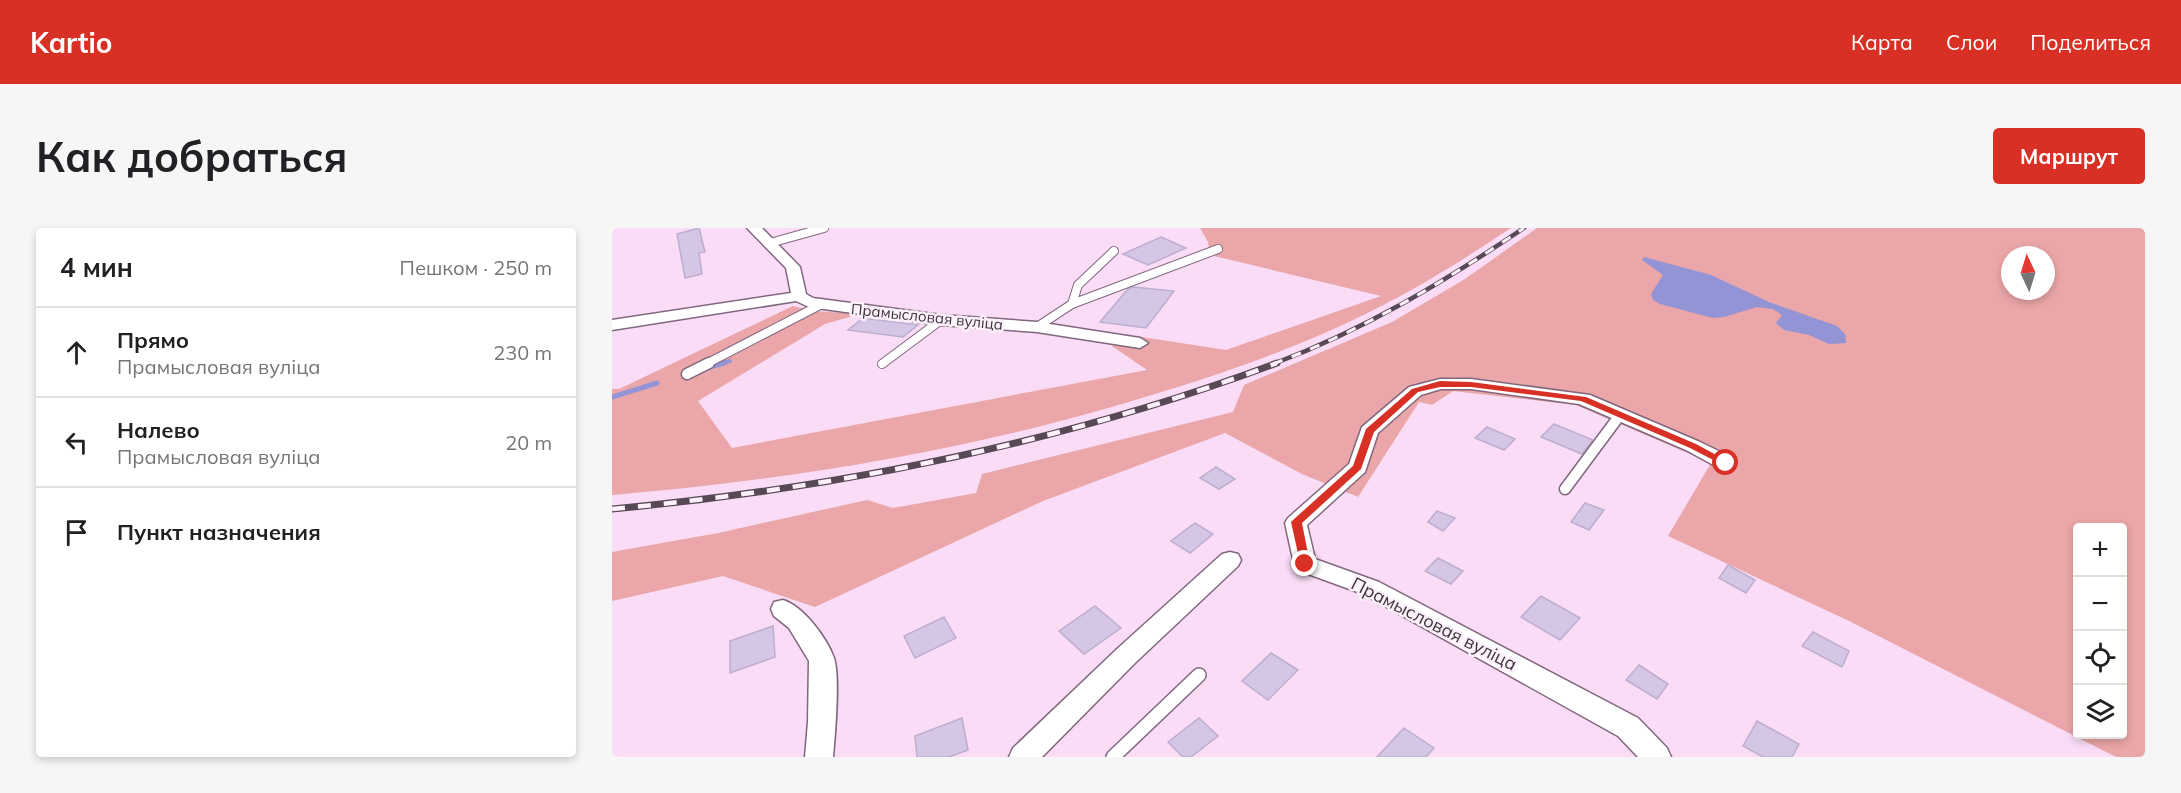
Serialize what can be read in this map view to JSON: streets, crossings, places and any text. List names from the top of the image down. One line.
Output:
{"streets":{"street":["Прамысловая вуліца"]},"north":"top","page":{"header":"Kartio","nav":["Карта","Слои","Поделиться"],"buttons":"Маршрут","title":"Как добраться","heading":["4 мин","Пешком · 250 m"],"list":[["Прямо","Прамысловая вуліца","230 m"],["Налево","Прамысловая вуліца","20 m"],"Пункт назначения"],"map_buttons":["+","−"]}}
